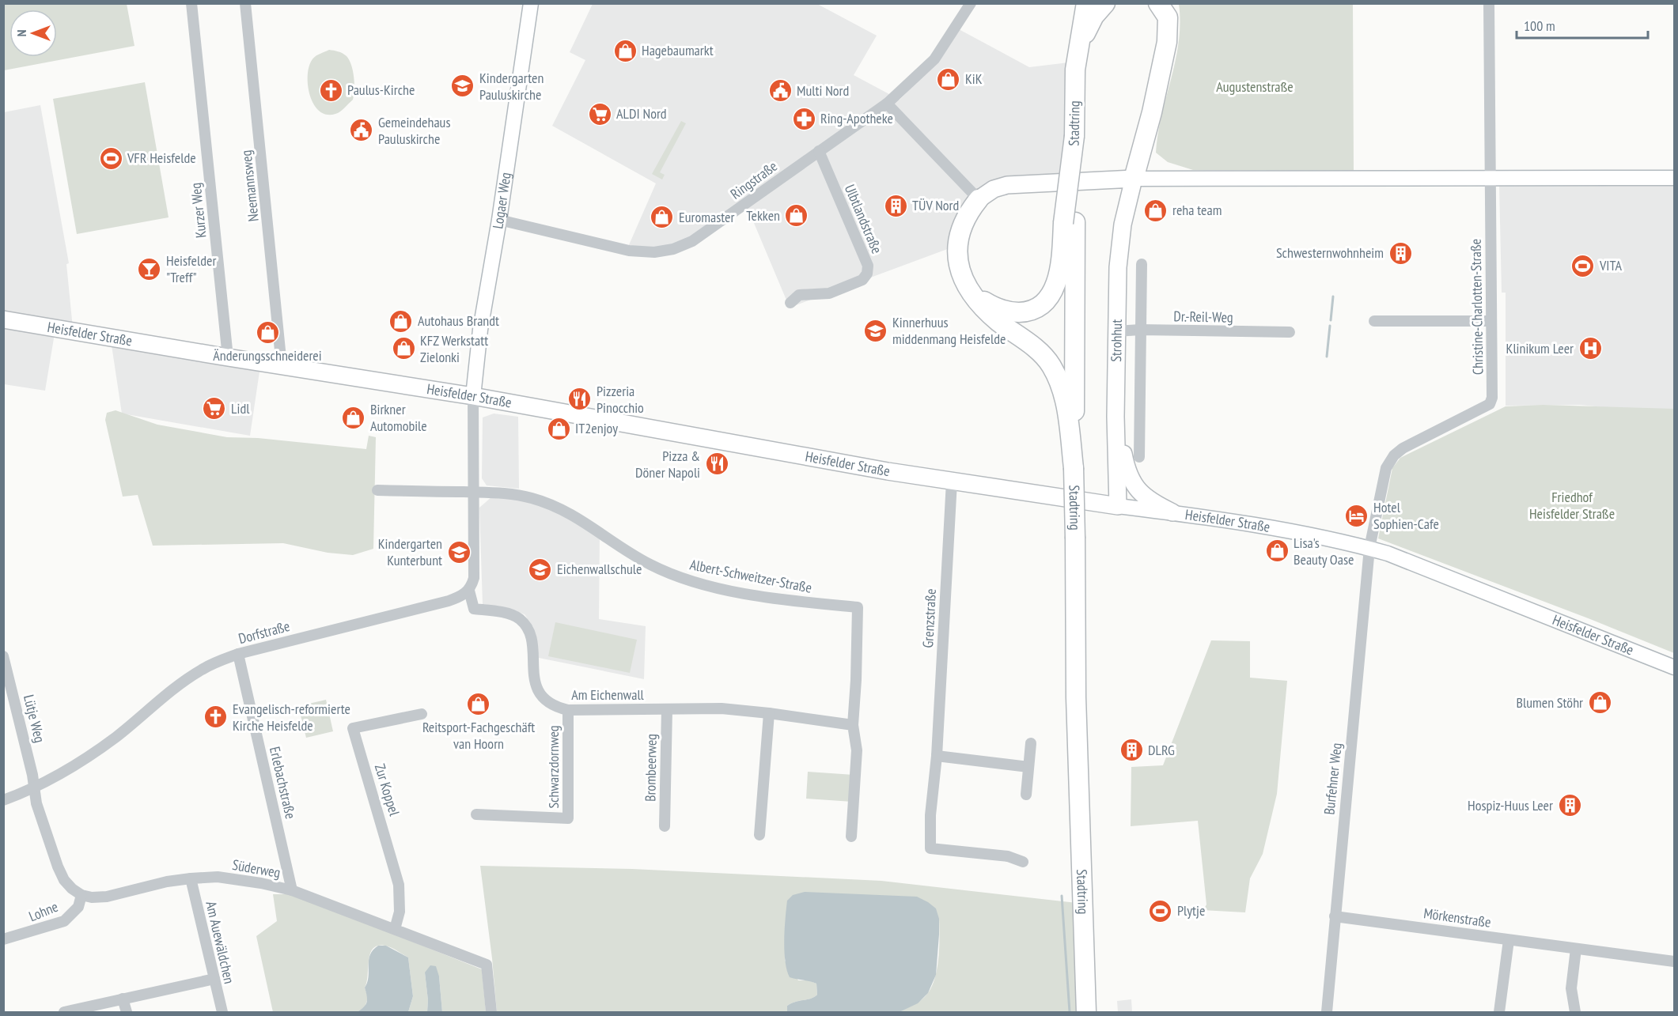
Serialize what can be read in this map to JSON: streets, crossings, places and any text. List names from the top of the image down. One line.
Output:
{"streets":{"highway":["Stadtring"],"main road":["Heisfelder Straße","Strohhut"],"street":["Ringstraße","Neemannsweg","Logaer Weg","Kurzer Weg","Ulbtlandstraße","Christine-Charlotten-Straße","Dr.-Reil-Weg","Albert-Schweitzer-Straße","Grenzstraße","Dorfstraße","Am Eichenwall","Lütje Weg","Schwarzdornweg","Brombeerweg","Burfehner Weg","Erlebachstraße","Zur Koppel","Süderweg","Lohne","Mörkenstraße","Am Auewäldchen"]},"crossings":[["Ringstraße","Logaer Weg"],["Ringstraße","Ulbtlandstraße"],["Neemannsweg","Heisfelder Straße"],["Logaer Weg","Heisfelder Straße"],["Kurzer Weg","Heisfelder Straße"],["Christine-Charlotten-Straße","Heisfelder Straße"],["Christine-Charlotten-Straße","Burfehner Weg"],["Dr.-Reil-Weg","Strohhut"],["Heisfelder Straße","Strohhut"],["Heisfelder Straße","Grenzstraße"],["Heisfelder Straße","Burfehner Weg"],["Albert-Schweitzer-Straße","Am Eichenwall"],["Dorfstraße","Am Eichenwall"],["Dorfstraße","Lütje Weg"],["Dorfstraße","Erlebachstraße"],["Am Eichenwall","Schwarzdornweg"],["Am Eichenwall","Brombeerweg"],["Burfehner Weg","Mörkenstraße"],["Erlebachstraße","Süderweg"],["Zur Koppel","Süderweg"],["Süderweg","Lohne"],["Süderweg","Am Auewäldchen"]],"parks":["Augustenstraße","Friedhof Heisfelder Straße"],"places":{"shop":["Hagebaumarkt","KiK","reha team","Tekken","Euromaster","Autohaus Brandt","Änderungsschneiderei","KFZ Werkstatt Zielonki","Birkner Automobile","IT2enjoy","Lisa's Beauty Oase","Blumen Stöhr","Reitsport-Fachgeschäft van Hoorn"],"school or university":["Kindergarten Pauluskirche","Kinnerhuus middenmang Heisfelde","Kindergarten Kunterbunt","Eichenwallschule"],"church":["Paulus-Kirche","Evangelisch-reformierte Kirche Heisfelde"],"public building":["Multi Nord","Gemeindehaus Pauluskirche"],"supermarket":["ALDI Nord","Lidl"],"pharmacy":["Ring-Apotheke"],"sports":["VFR Heisfelde","VITA","Plytje"],"building":["TÜV Nord","Schwesternwohnheim","DLRG","Hospiz-Huus Leer"],"bar":["Heisfelder \"Treff\""],"hospital":["Klinikum Leer"],"restaurant":["Pizzeria Pinocchio","Pizza & Döner Napoli"],"hotel":["Hotel Sophien-Cafe"]},"scale_bar":"100 m","north":"left"}
